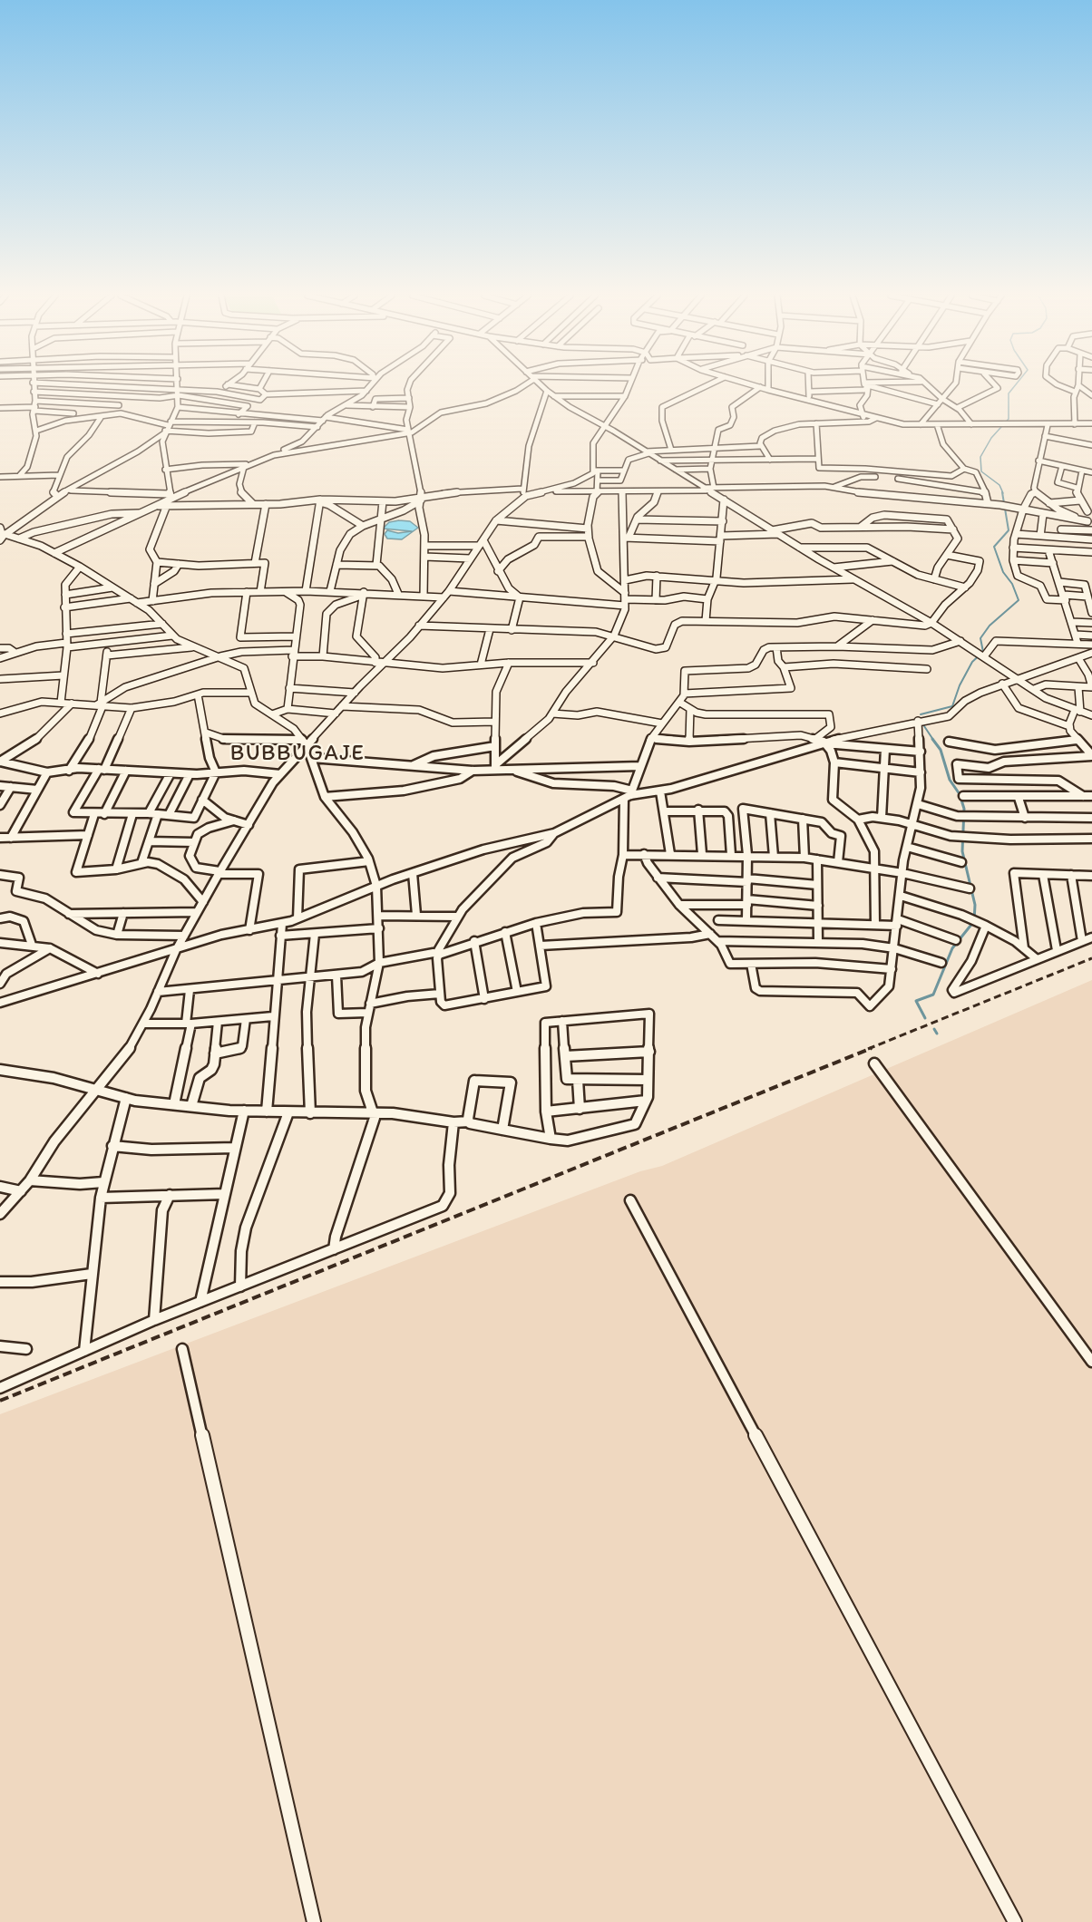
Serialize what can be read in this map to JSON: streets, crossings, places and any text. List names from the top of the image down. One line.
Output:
{"districts":["BUBBUGAJE"]}
